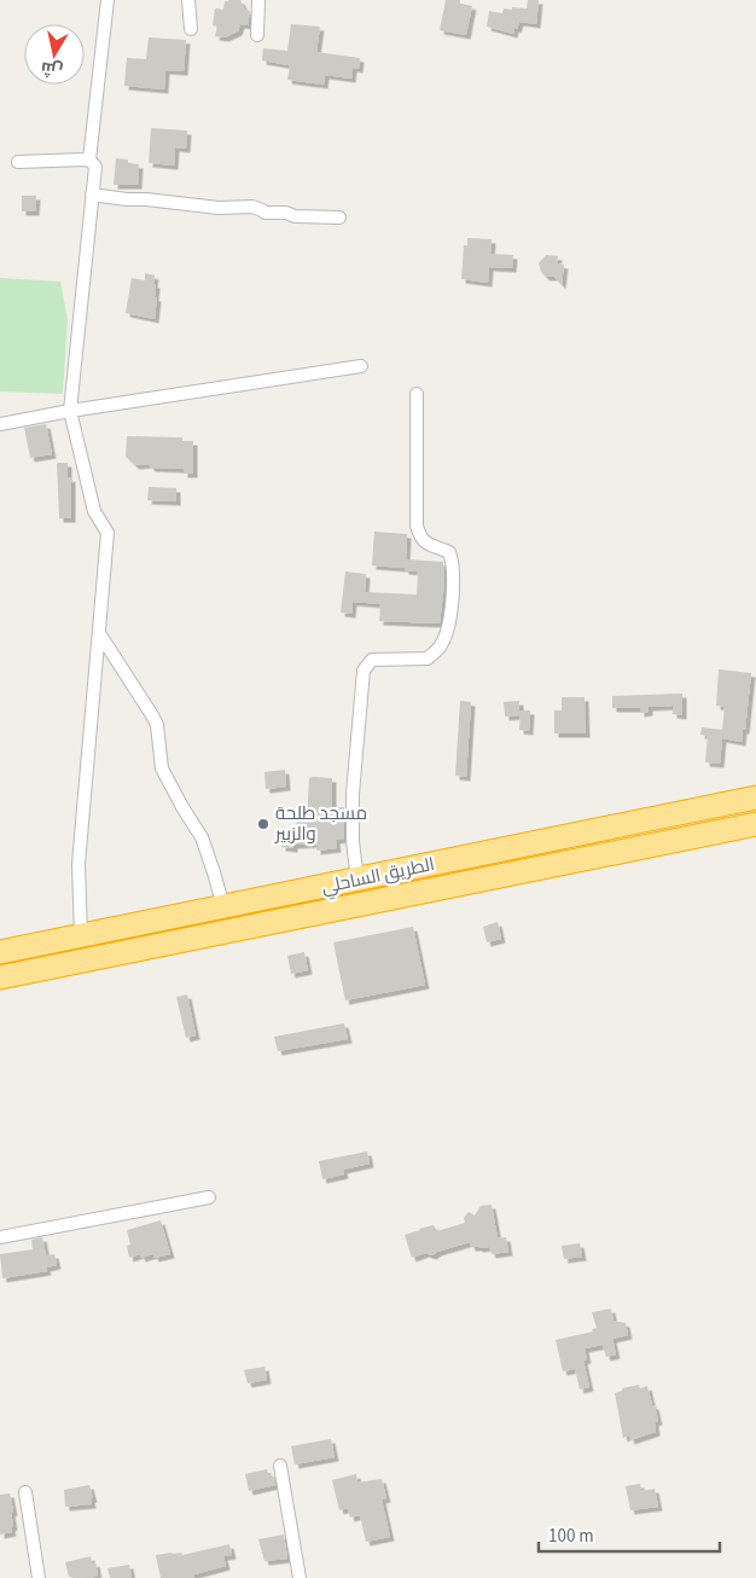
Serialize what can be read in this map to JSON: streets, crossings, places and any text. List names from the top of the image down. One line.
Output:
{"streets":{"highway":["الطريق الساحلي"]},"places":["مسجد طلحة والزبير"],"scale_bar":"100 m","north":"bottom"}
